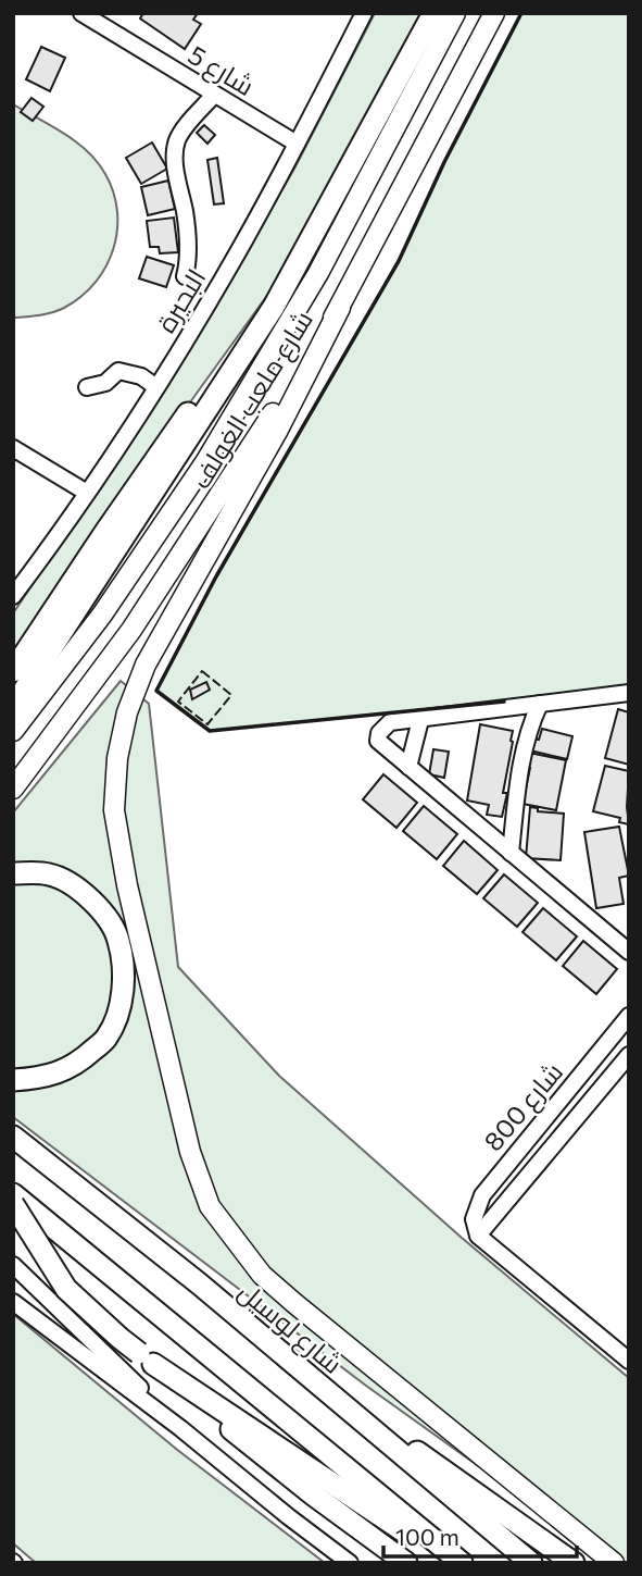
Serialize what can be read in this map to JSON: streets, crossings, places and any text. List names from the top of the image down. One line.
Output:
{"streets":{"highway":["شارع لوسيل"],"main road":["شارع ملعب الغولف"],"street":["شارع 5","البحيرة","شارع 800"]},"crossings":[["شارع 5","البحيرة"]],"scale_bar":"100 m"}
